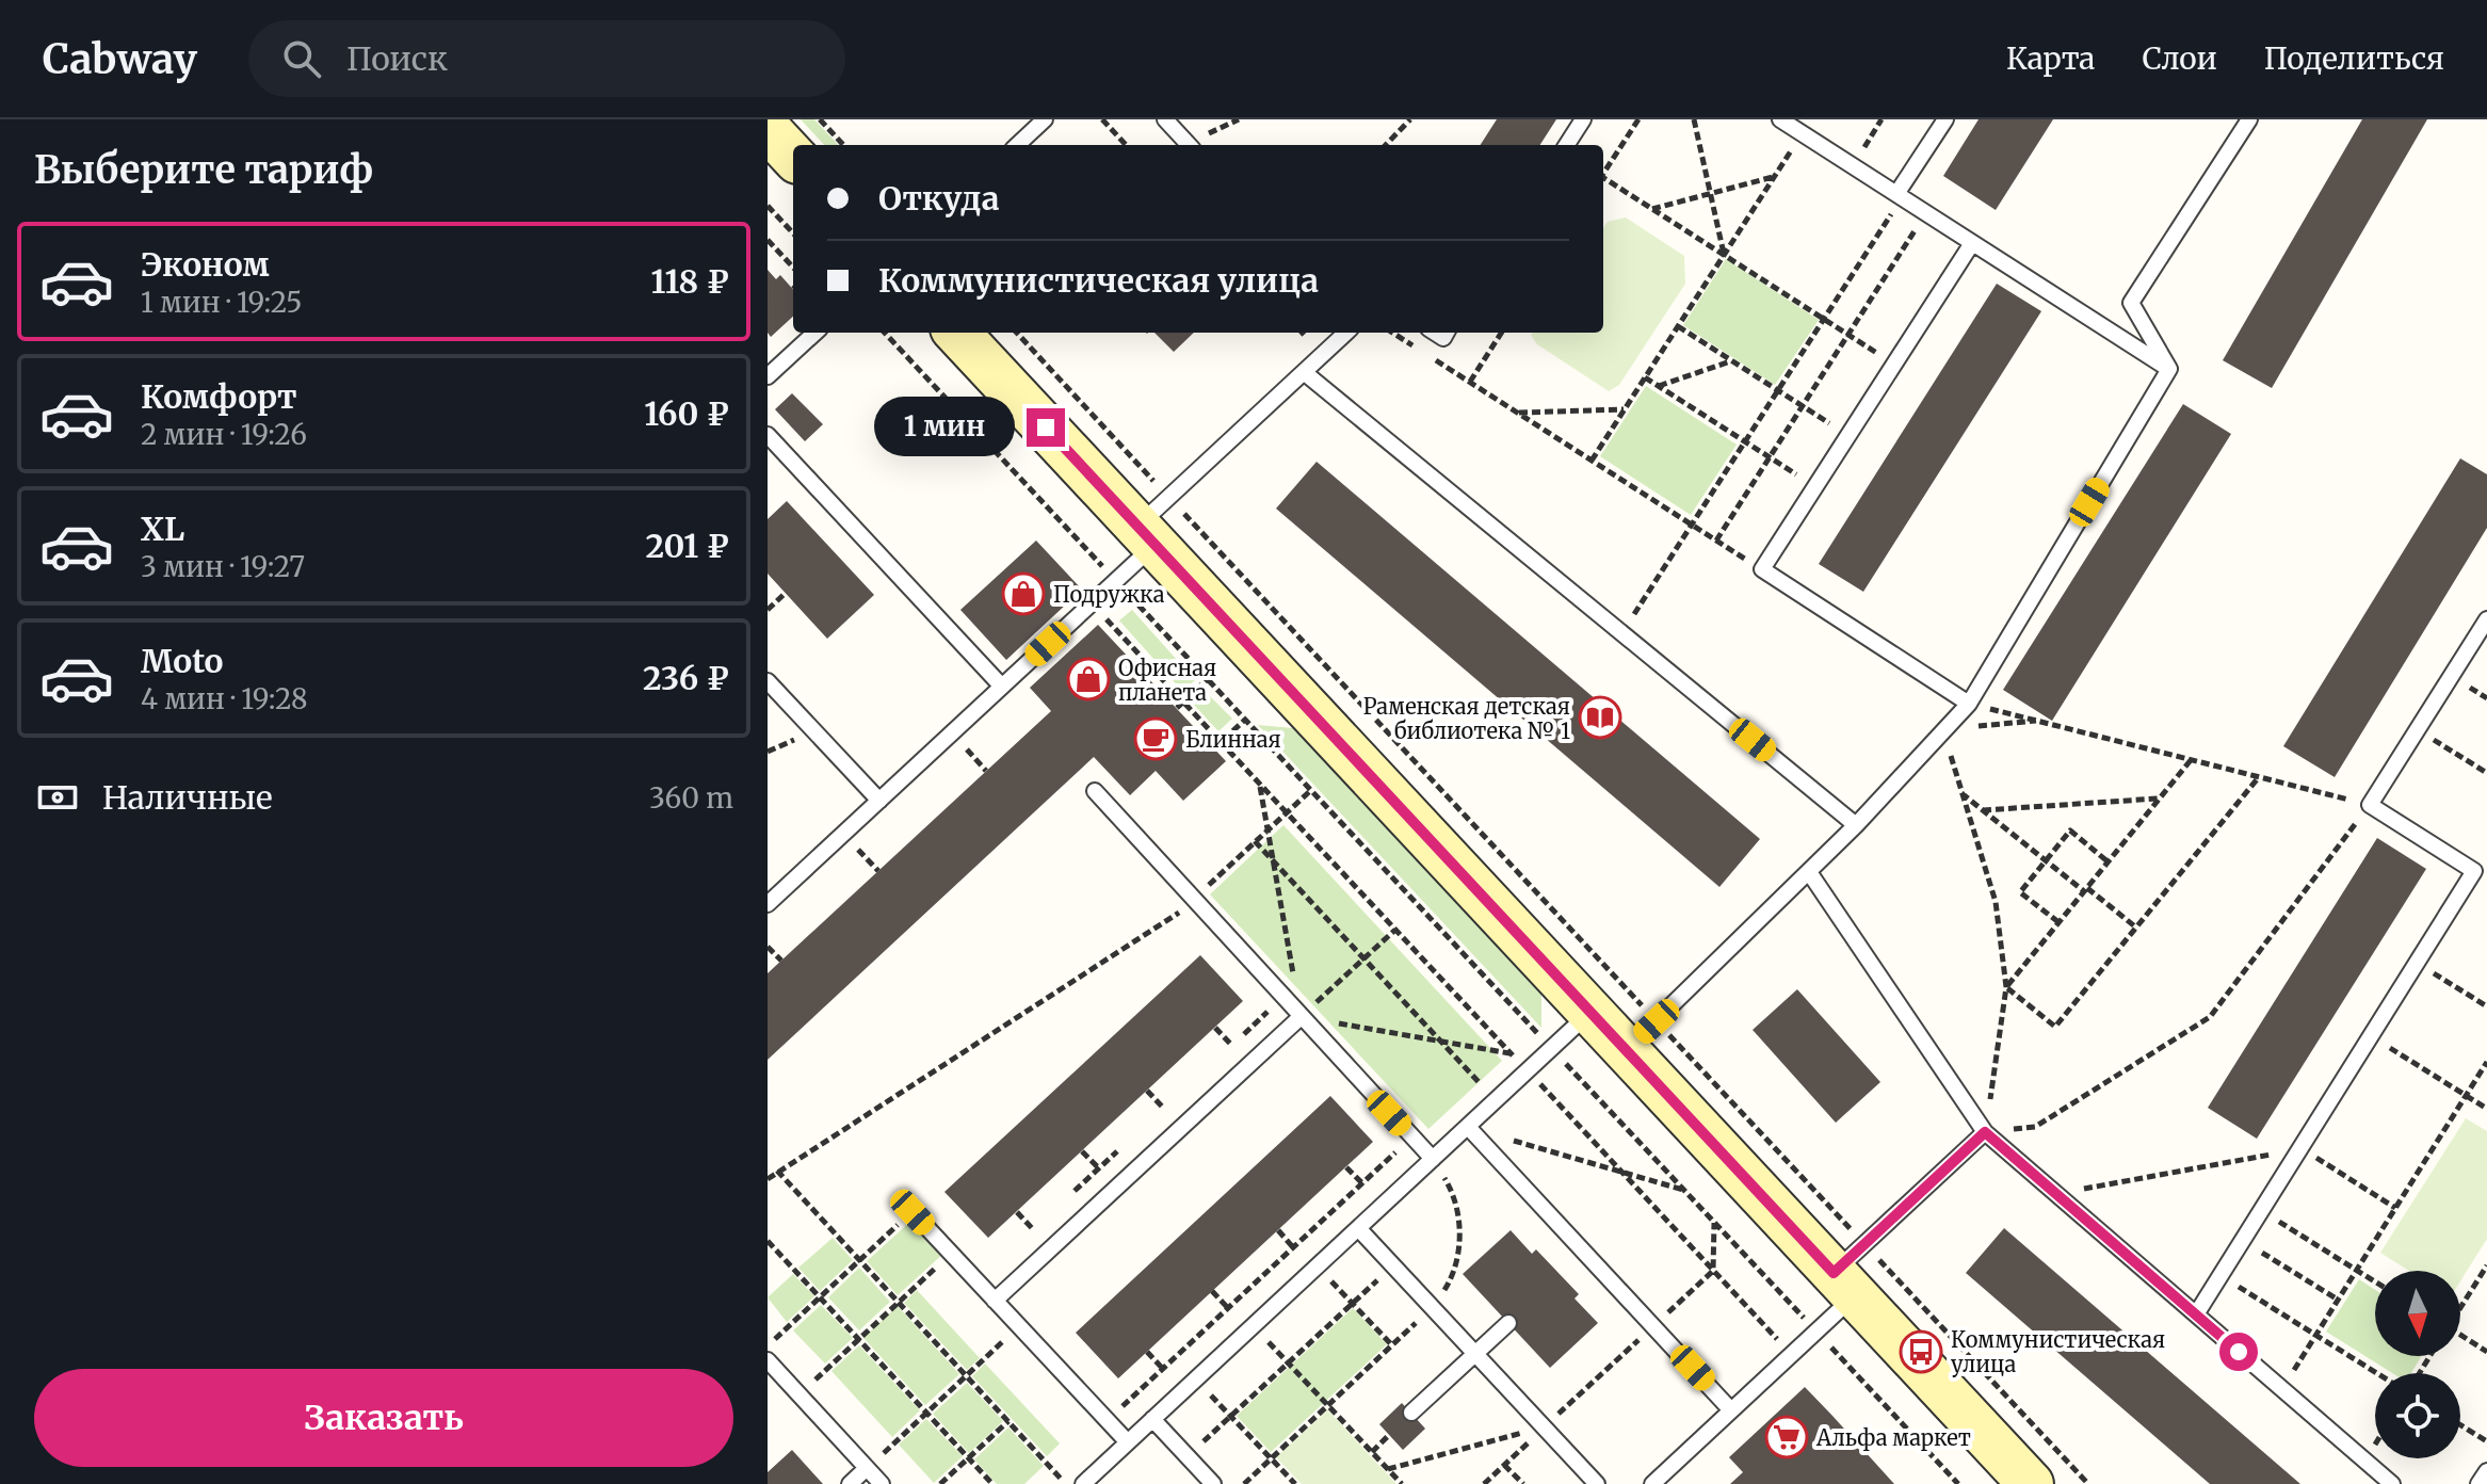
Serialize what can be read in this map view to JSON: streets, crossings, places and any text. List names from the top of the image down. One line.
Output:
{"places":{"shop":["Подружка","Офисная планета"],"library":["Раменская детская библиотека № 1"],"cafe":["Блинная"],"bus stop":["Коммунистическая улица"],"supermarket":["Альфа маркет"]},"north":"bottom","page":{"header":"Cabway","search":"Поиск","nav":["Карта","Слои","Поделиться"],"heading":"Выберите тариф","banner":["Откуда","Коммунистическая улица"],"list":[{"name":"Эконом","note":"1 мин · 19:25","value":"118 ₽"},{"name":"Комфорт","note":"2 мин · 19:26","value":"160 ₽"},{"name":"XL","note":"3 мин · 19:27","value":"201 ₽"},{"name":"Moto","note":"4 мин · 19:28","value":"236 ₽"}],"bubble":"1 мин","pay":["Наличные","360 m"],"buttons":"Заказать"}}
